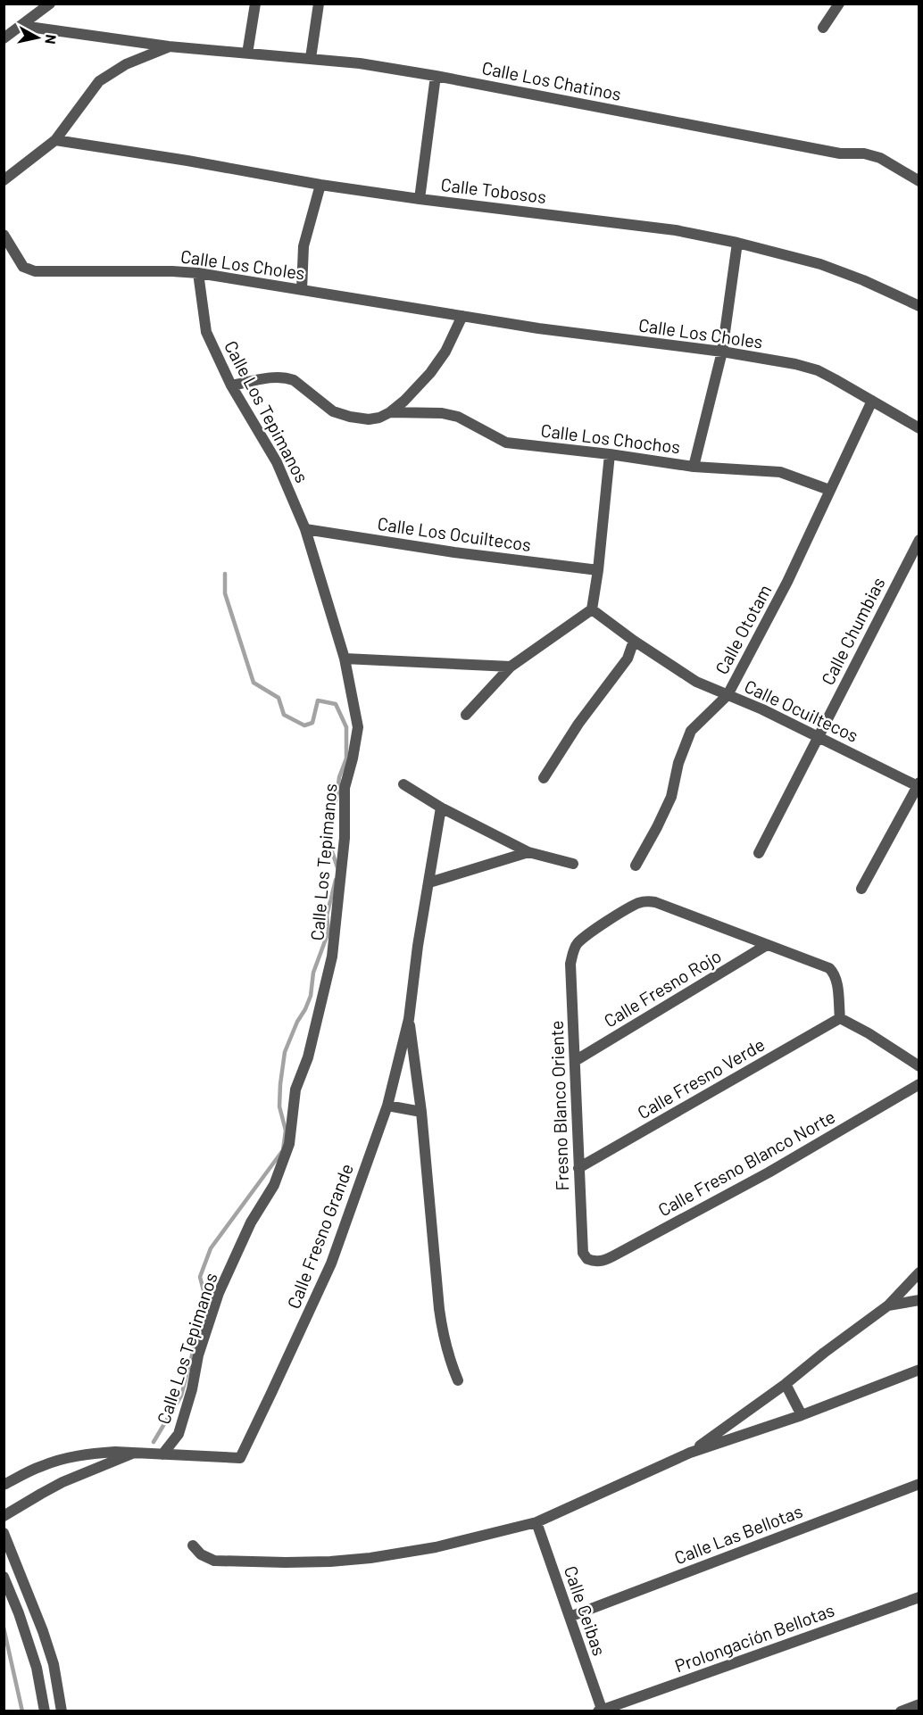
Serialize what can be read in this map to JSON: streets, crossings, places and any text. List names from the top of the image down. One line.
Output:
{"streets":{"street":["Calle Los Chatinos","Calle Tobosos","Calle Los Choles","Calle Los Tepimanos","Calle Los Chochos","Calle Los Ocuiltecos","Calle Ototam","Calle Chumbias","Calle Ocuiltecos","Calle Fresno Rojo","Calle Fresno Verde","Fresno Blanco Oriente","Calle Fresno Blanco Norte","Calle Fresno Grande","Calle Las Bellotas","Calle Ceibas","Prolongación Bellotas"]},"crossings":[["Calle Los Chatinos","Calle Tobosos"],["Calle Los Choles","Calle Los Tepimanos"],["Calle Los Choles","Calle Ototam"],["Calle Los Tepimanos","Calle Los Ocuiltecos"],["Calle Los Tepimanos","Calle Fresno Grande"],["Calle Los Chochos","Calle Ototam"],["Calle Ototam","Calle Ocuiltecos"],["Calle Chumbias","Calle Ocuiltecos"],["Calle Fresno Rojo","Fresno Blanco Oriente"],["Calle Fresno Verde","Fresno Blanco Oriente"],["Fresno Blanco Oriente","Calle Fresno Blanco Norte"],["Calle Las Bellotas","Calle Ceibas"],["Calle Ceibas","Prolongación Bellotas"]],"north":"right"}
